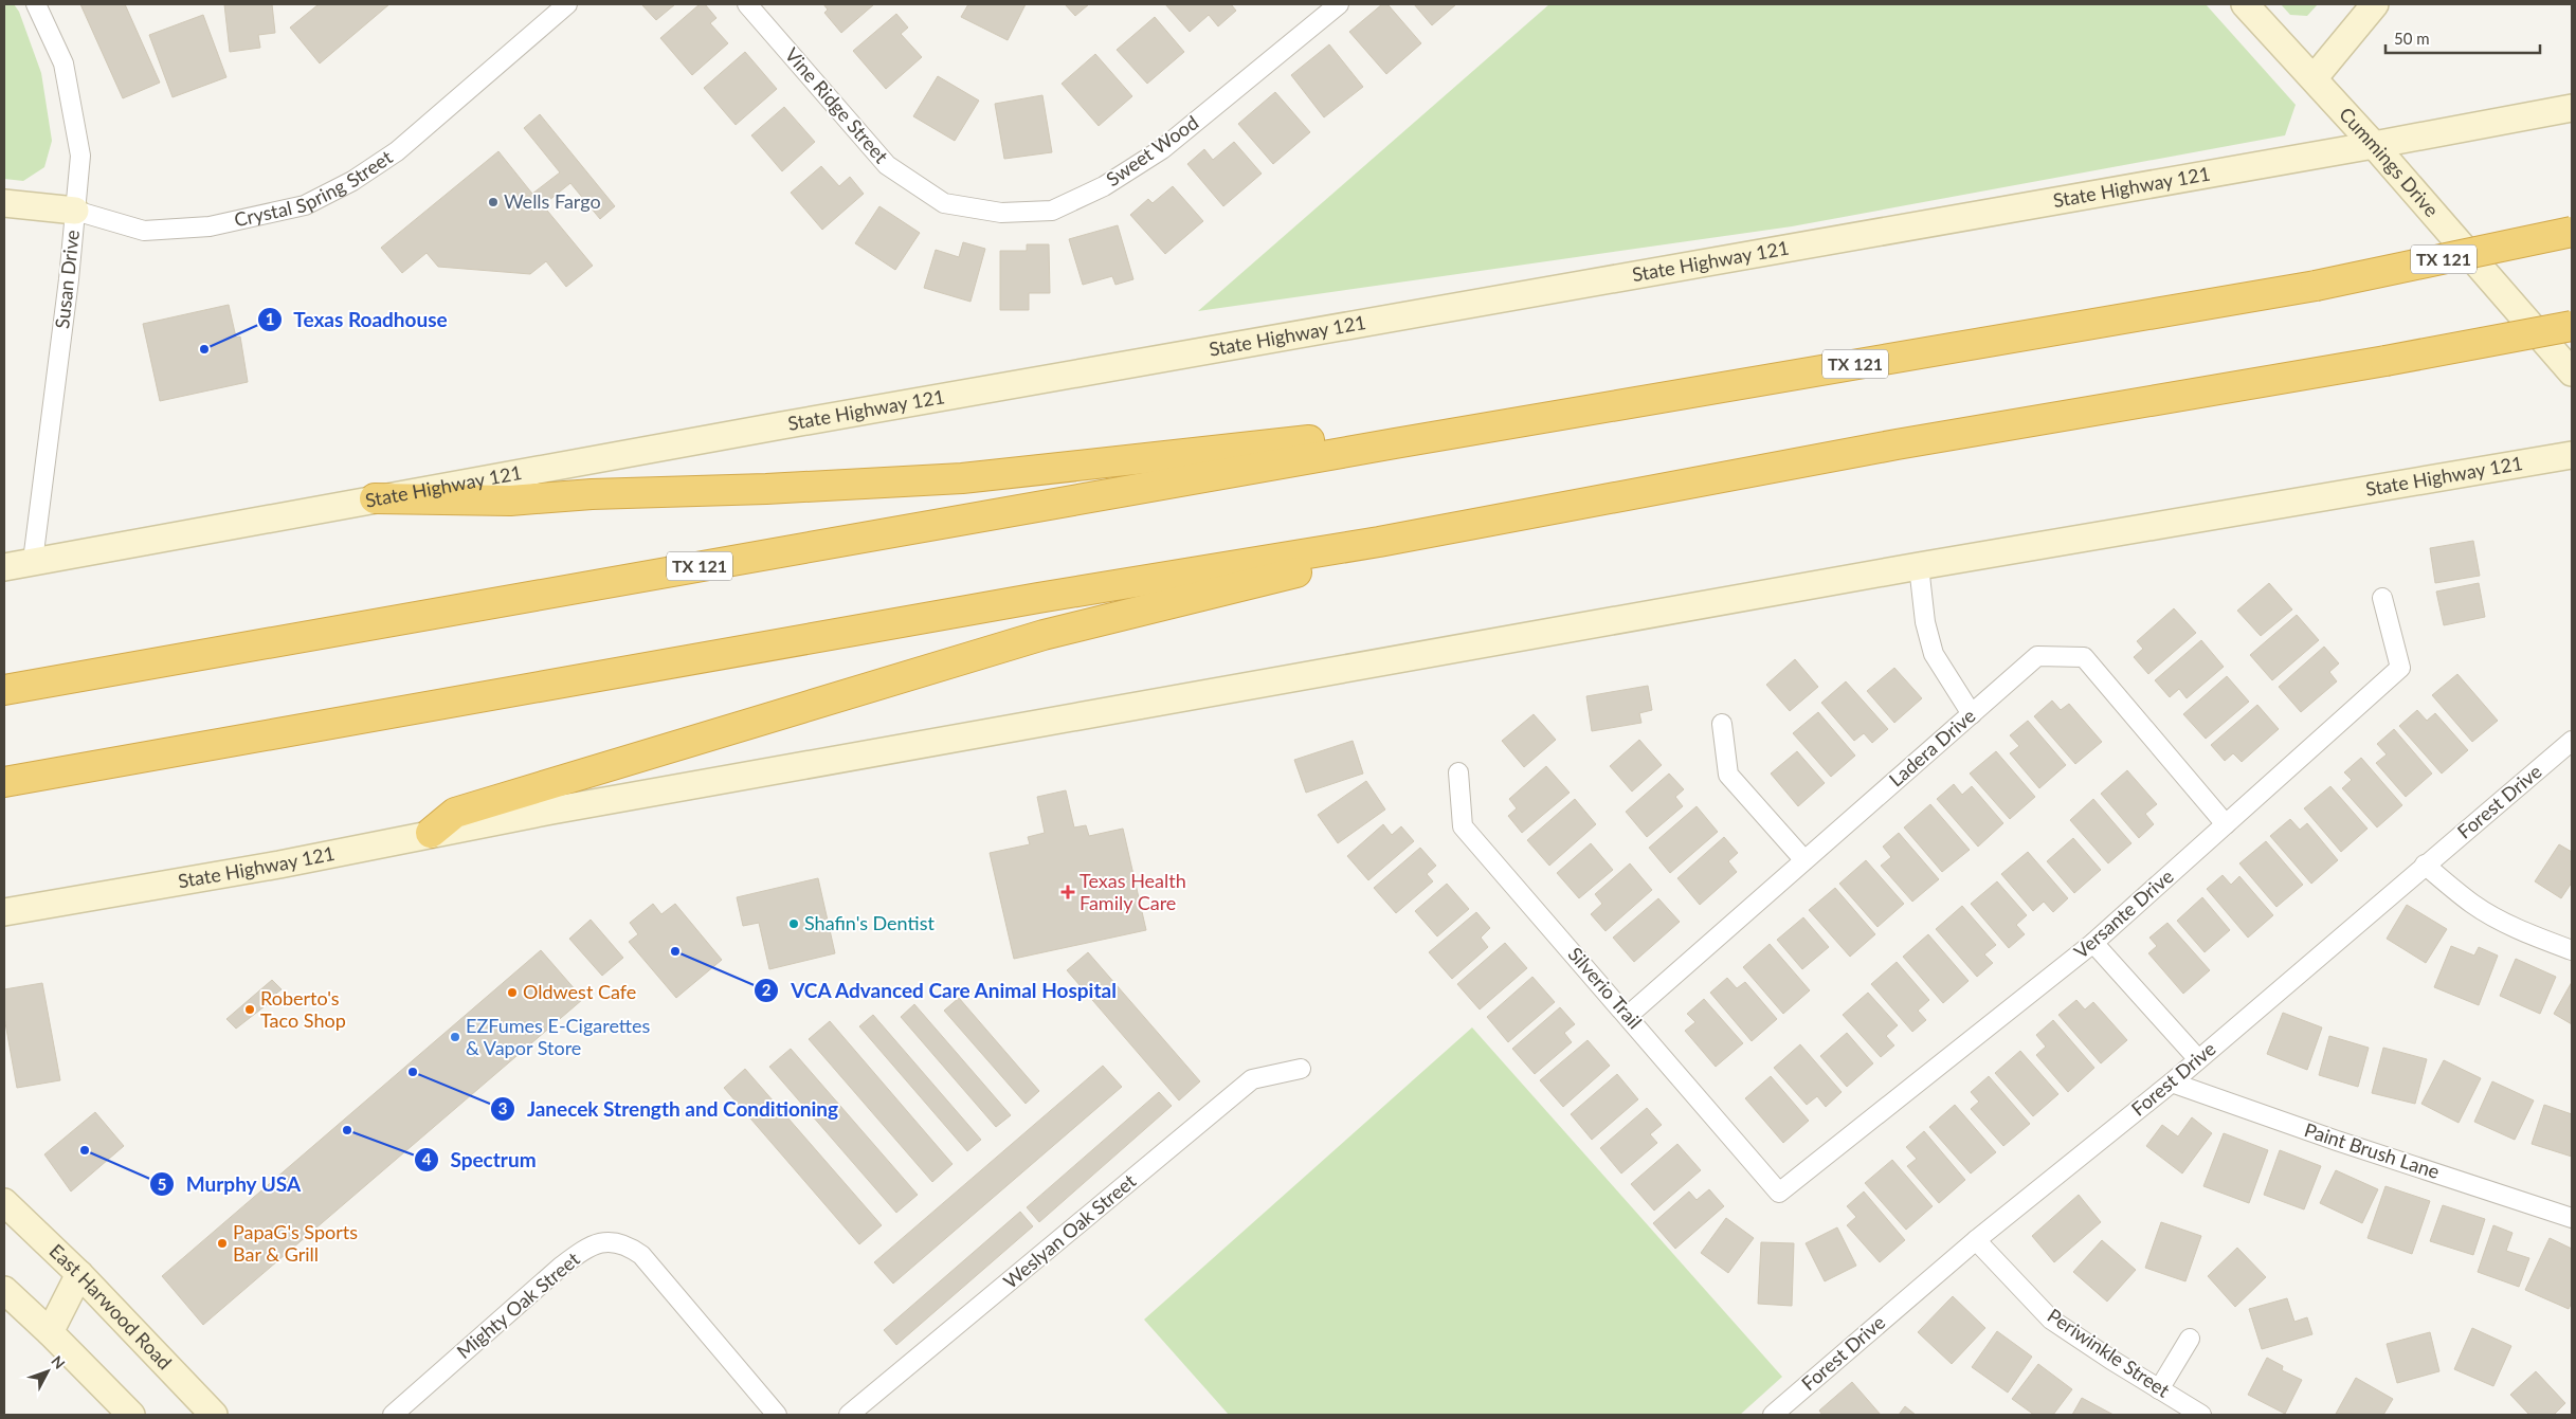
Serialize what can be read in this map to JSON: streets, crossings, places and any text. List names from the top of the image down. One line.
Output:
{"streets":{"highway":["TX 121"],"main road":["Cummings Drive","Crystal Spring Street","State Highway 121","East Harwood Road"],"street":["Vine Ridge Street","Sweet Wood","Susan Drive","Ladera Drive","Forest Drive","Versante Drive","Silverio Trail","Paint Brush Lane","Weslyan Oak Street","Mighty Oak Street","Periwinkle Street"]},"crossings":[["Vine Ridge Street","Sweet Wood"],["Cummings Drive","State Highway 121"],["Crystal Spring Street","Susan Drive"],["State Highway 121","Susan Drive"],["Ladera Drive","Versante Drive"],["Ladera Drive","Silverio Trail"],["Forest Drive","Paint Brush Lane"],["Forest Drive","Periwinkle Street"],["Versante Drive","Silverio Trail"]],"places":{"other":["Wells Fargo","Texas Roadhouse","Shafin's Dentist","VCA Advanced Care Animal Hospital","Oldwest Cafe","Roberto's Taco Shop","EZFumes E-Cigarettes & Vapor Store","Janecek Strength and Conditioning","Spectrum","Murphy USA","PapaG's Sports Bar & Grill"],"health":["Texas Health Family Care"]},"scale_bar":"50 m","north":"top right"}
